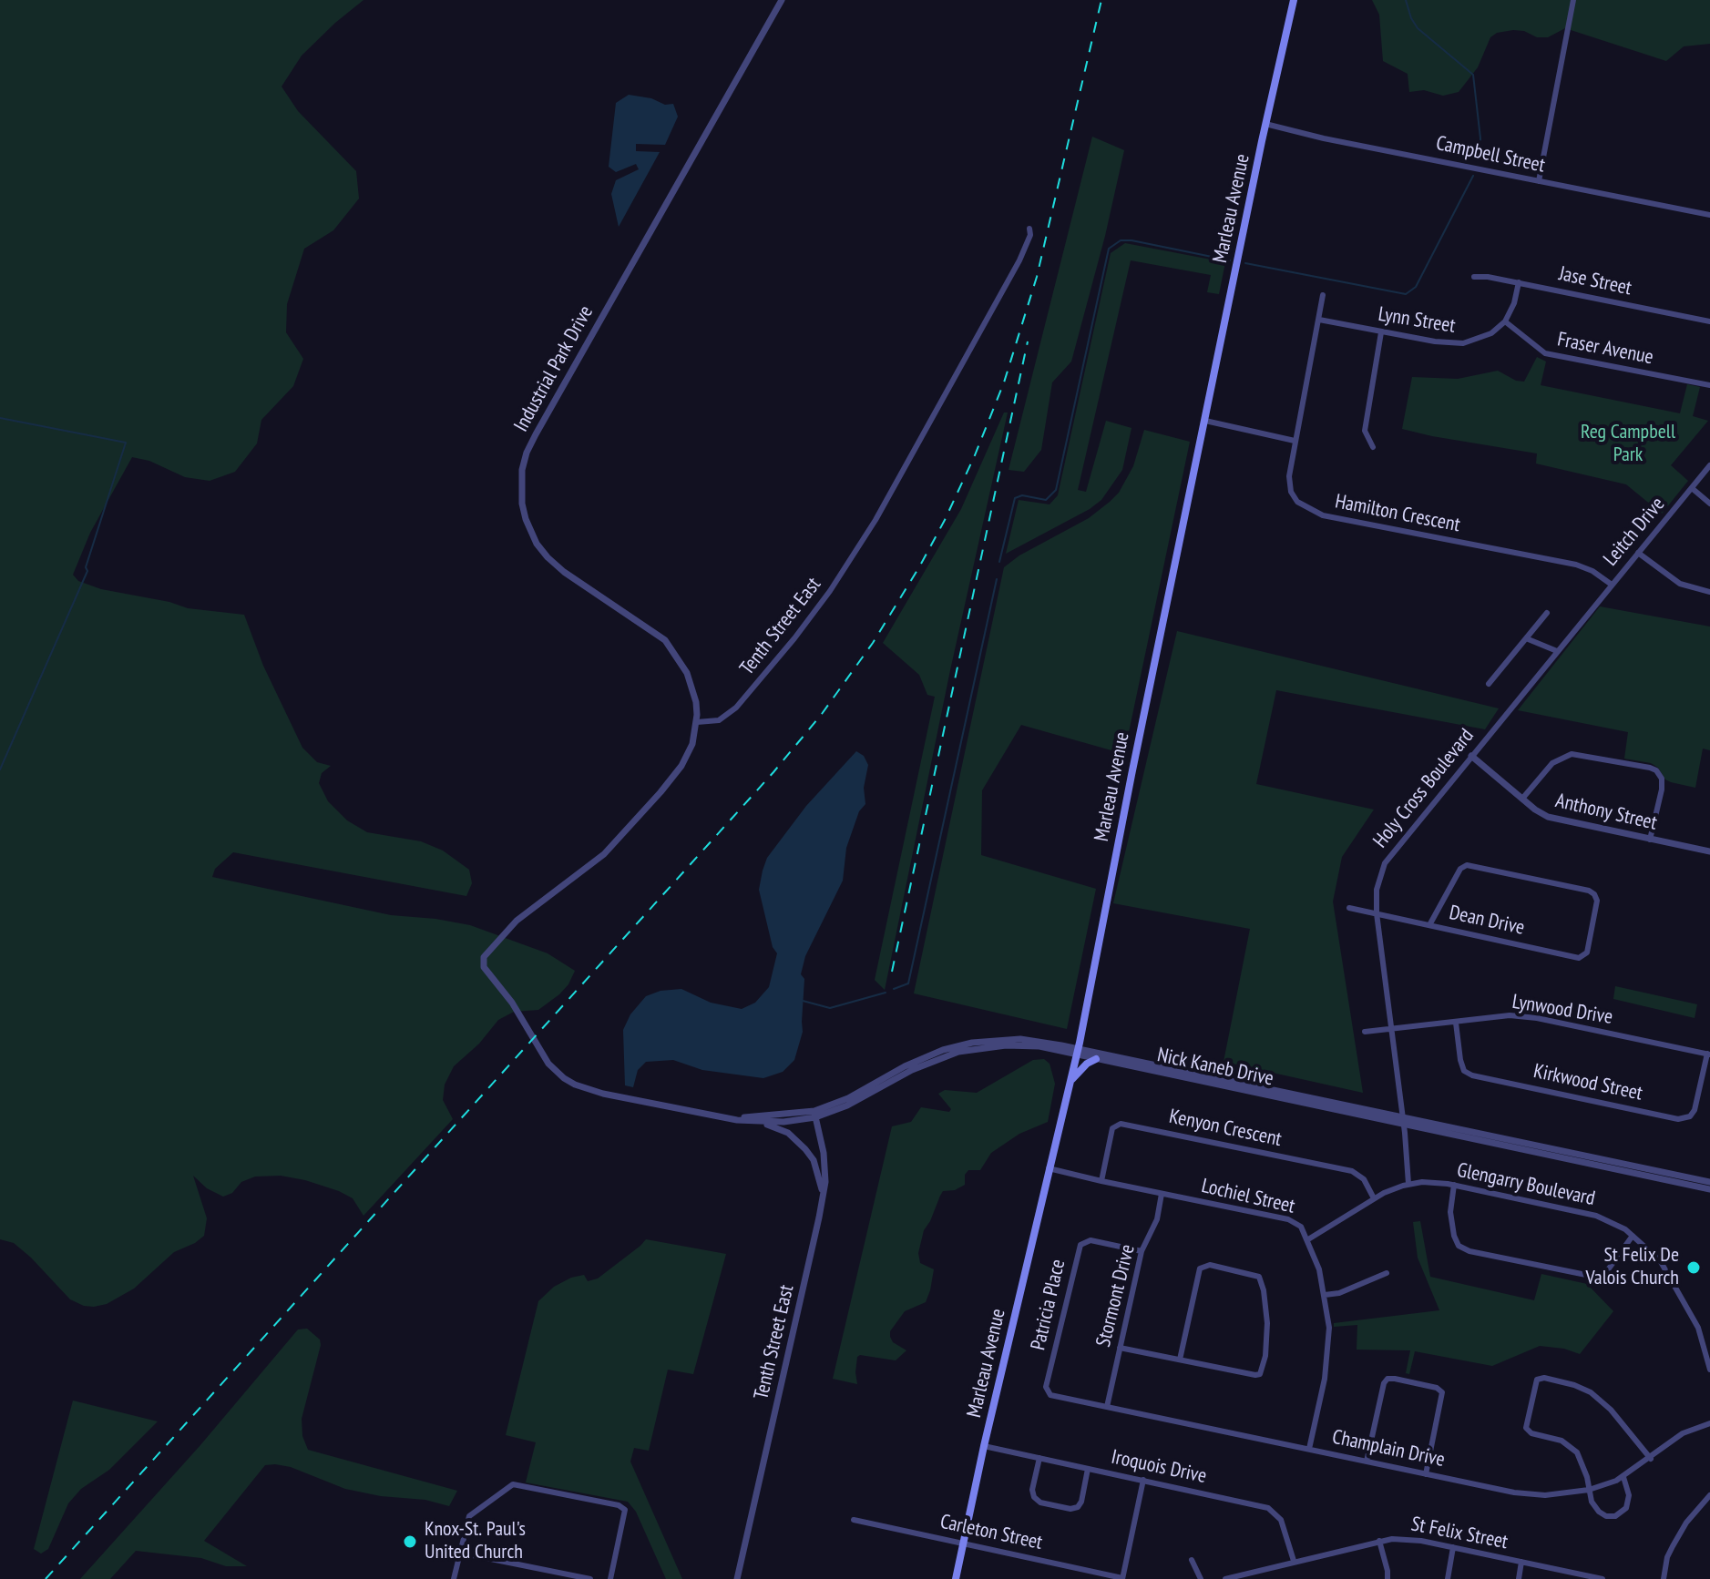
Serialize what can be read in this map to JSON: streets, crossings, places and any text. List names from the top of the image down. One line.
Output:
{"streets":{"main road":["Marleau Avenue"],"street":["Campbell Street","Jase Street","Lynn Street","Fraser Avenue","Industrial Park Drive","Hamilton Crescent","Leitch Drive","Tenth Street East","Holy Cross Boulevard","Anthony Street","Dean Drive","Lynwood Drive","Nick Kaneb Drive","Kirkwood Street","Kenyon Crescent","Glengarry Boulevard","Lochiel Street","Stormont Drive","Patricia Place","Champlain Drive","Iroquois Drive","Carleton Street","St Felix Street"]},"crossings":[["Campbell Street","Marleau Avenue"],["Marleau Avenue","Nick Kaneb Drive"],["Marleau Avenue","Lochiel Street"],["Marleau Avenue","Iroquois Drive"],["Marleau Avenue","Carleton Street"],["Lynn Street","Fraser Avenue"],["Lynn Street","Hamilton Crescent"],["Industrial Park Drive","Tenth Street East"],["Industrial Park Drive","Nick Kaneb Drive"],["Hamilton Crescent","Leitch Drive"],["Hamilton Crescent","Holy Cross Boulevard"],["Leitch Drive","Holy Cross Boulevard"],["Tenth Street East","Nick Kaneb Drive"],["Holy Cross Boulevard","Anthony Street"],["Holy Cross Boulevard","Dean Drive"],["Holy Cross Boulevard","Lynwood Drive"],["Holy Cross Boulevard","Nick Kaneb Drive"],["Holy Cross Boulevard","Glengarry Boulevard"],["Lynwood Drive","Kirkwood Street"],["Kenyon Crescent","Glengarry Boulevard"],["Kenyon Crescent","Lochiel Street"],["Glengarry Boulevard","Lochiel Street"],["Lochiel Street","Stormont Drive"],["Lochiel Street","Champlain Drive"],["Stormont Drive","Patricia Place"],["Stormont Drive","Champlain Drive"],["Patricia Place","Champlain Drive"],["Iroquois Drive","St Felix Street"]],"parks":["Reg Campbell Park"],"places":["St Felix De Valois Church","Knox-St. Paul's United Church"]}
